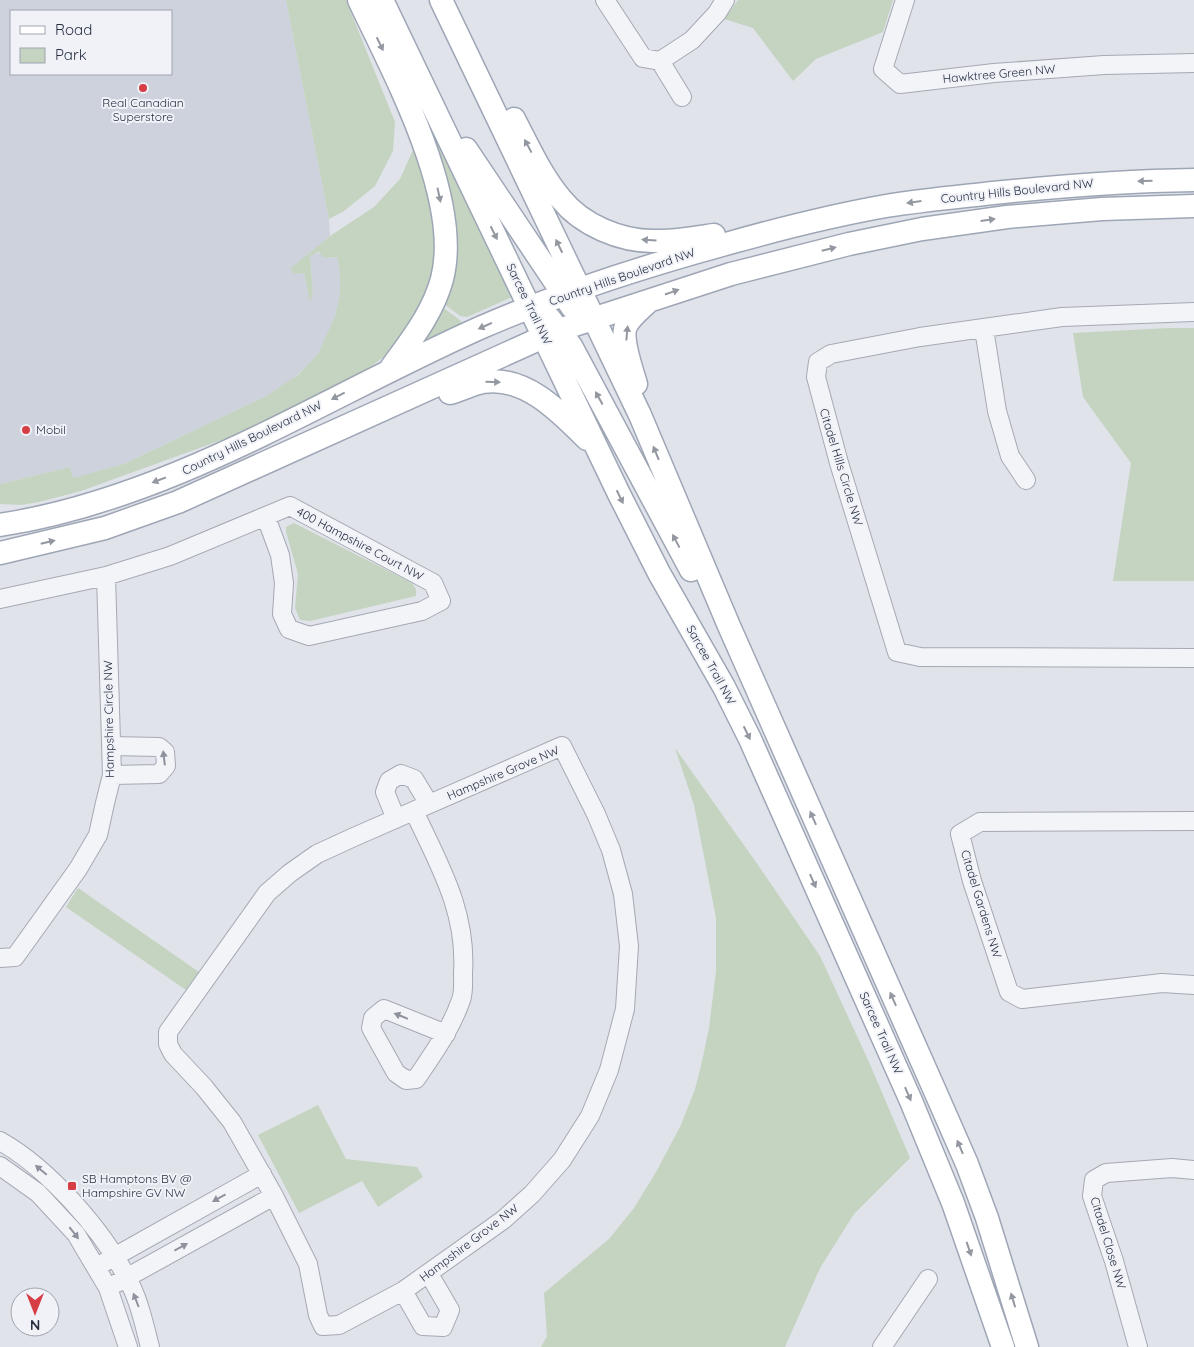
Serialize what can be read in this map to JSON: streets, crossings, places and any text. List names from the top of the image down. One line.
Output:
{"streets":{"main road":["Country Hills Boulevard NW","Sarcee Trail NW"],"street":["Hawktree Green NW","Citadel Hills Circle NW","400 Hampshire Court NW","Hampshire Circle NW","Hampshire Grove NW","Citadel Gardens NW","Citadel Close NW"]},"crossings":[["Country Hills Boulevard NW","Sarcee Trail NW"],["400 Hampshire Court NW","Hampshire Circle NW"]],"places":{"other":["Real Canadian Superstore","Mobil"],"transit":["SB Hamptons BV @ Hampshire GV NW"]},"legend":["Road","Park"],"north":"bottom"}
